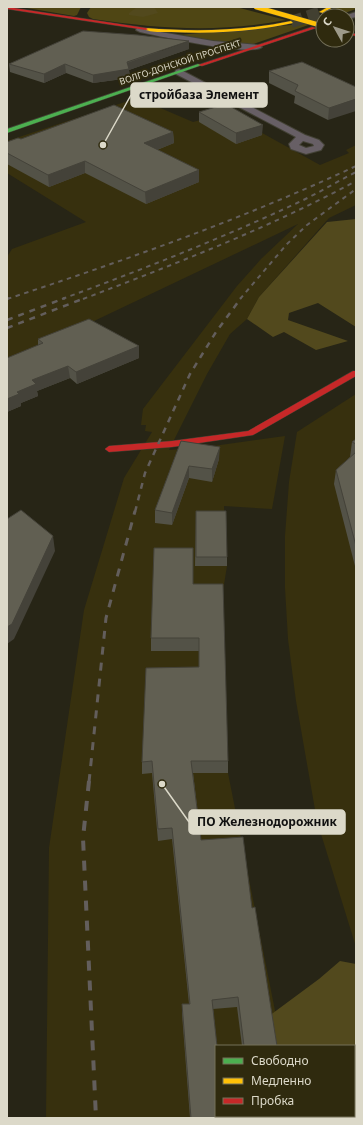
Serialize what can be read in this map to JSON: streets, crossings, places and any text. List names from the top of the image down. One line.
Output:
{"streets":{"street":["ВОЛГО-ДОНСКОЙ ПРОСПЕКТ"]},"places":["стройбаза Элемент","ПО Железнодорожник"],"legend":["Свободно","Медленно","Пробка"],"north":"top left"}
